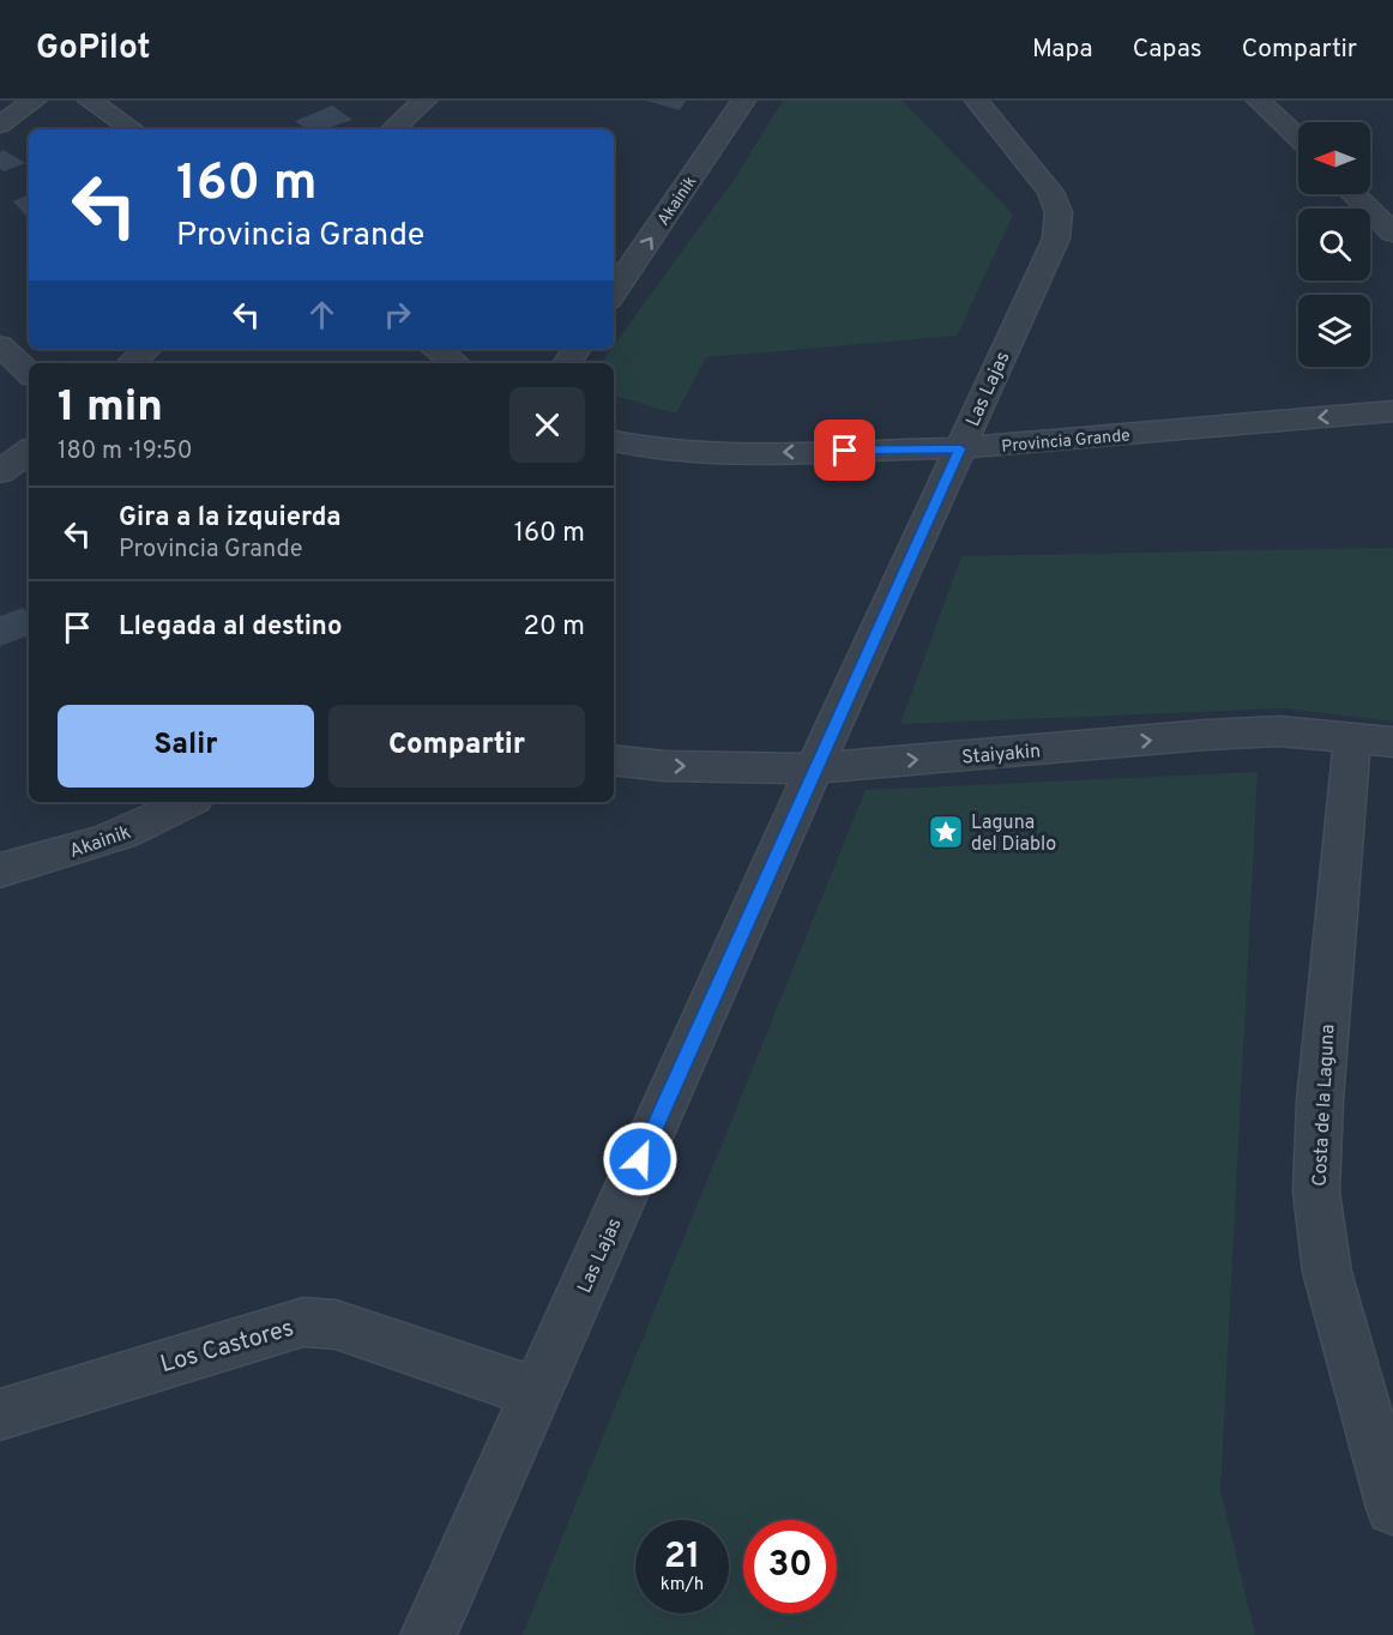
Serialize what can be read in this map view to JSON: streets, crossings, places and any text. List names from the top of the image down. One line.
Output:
{"streets":{"street":["Akainik","Las Lajas","Provincia Grande","Staiyakin","Costa de la Laguna","Los Castores"]},"crossings":[["Las Lajas","Provincia Grande"],["Las Lajas","Staiyakin"],["Las Lajas","Los Castores"],["Staiyakin","Costa de la Laguna"]],"one_way":["Akainik","Provincia Grande","Staiyakin"],"places":{"place":["Laguna del Diablo"]},"north":"left","page":{"header":"GoPilot","nav":["Mapa","Capas","Compartir"],"turn":["160 m","Provincia Grande"],"heading":["1 min","180 m · 19:50"],"list":[{"name":"Gira a la izquierda","note":"Provincia Grande","value":"160 m"},{"name":"Llegada al destino","value":"20 m"}],"buttons":["Salir","Compartir"],"speed":"21 km/h","limit":"30"}}
